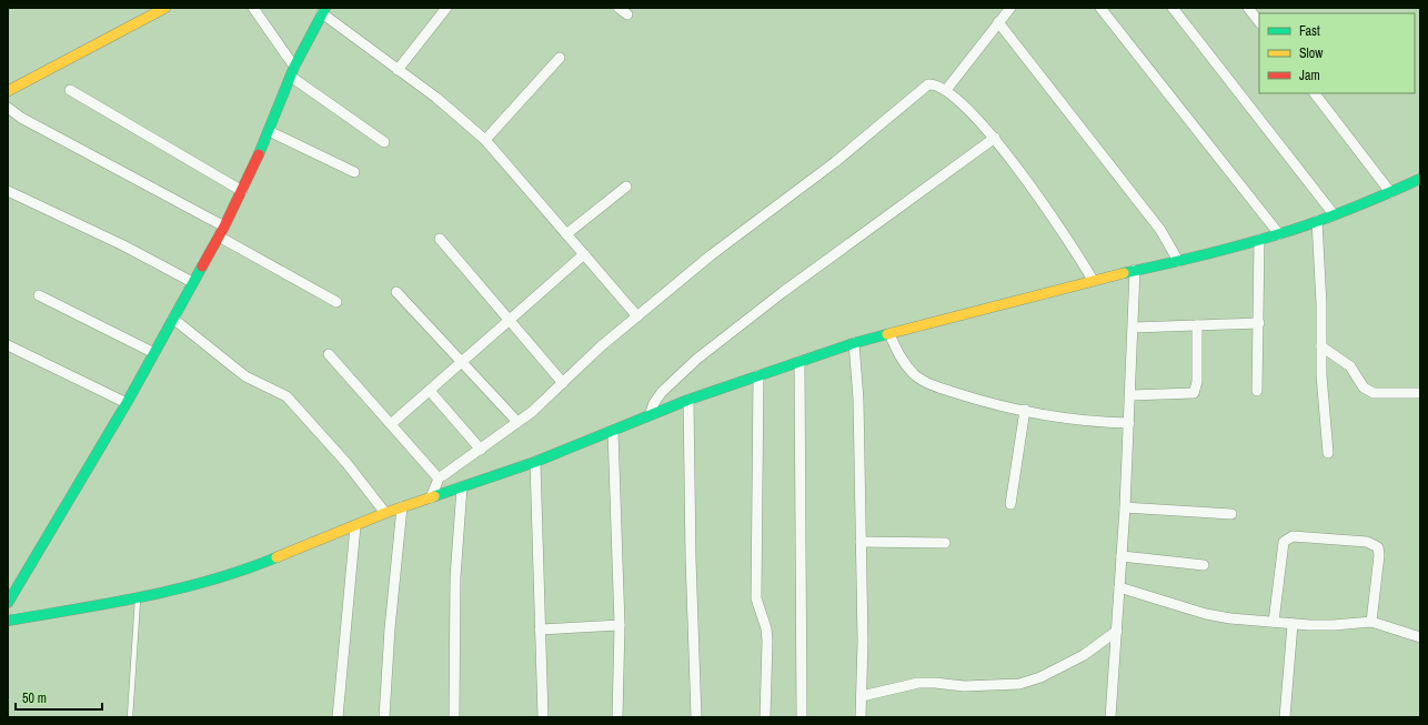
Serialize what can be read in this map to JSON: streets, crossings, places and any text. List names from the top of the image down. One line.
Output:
{"legend":["Fast","Slow","Jam"],"scale_bar":"50 m"}
